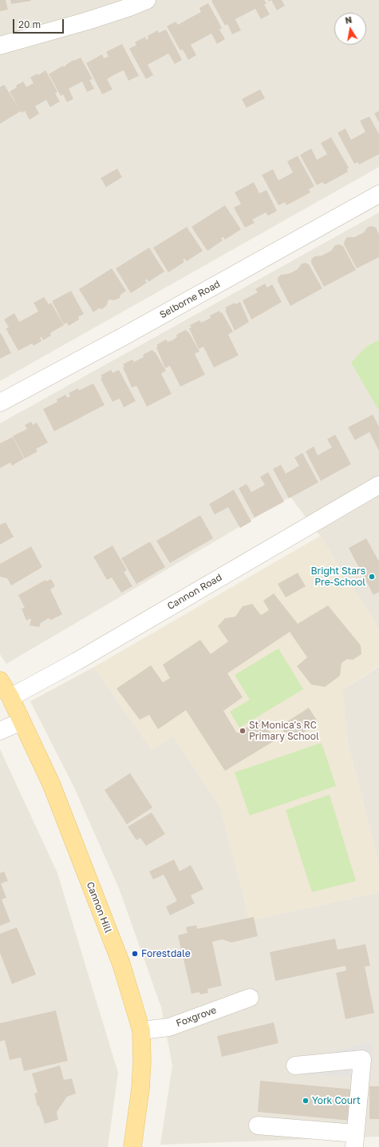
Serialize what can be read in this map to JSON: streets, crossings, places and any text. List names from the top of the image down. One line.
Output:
{"streets":{"main road":["Cannon Hill"],"street":["Selborne Road","Cannon Road","Foxgrove"]},"crossings":[["Cannon Road","Cannon Hill"],["Cannon Hill","Foxgrove"]],"places":["Bright Stars Pre-School","St Monica's RC Primary School","Forestdale","York Court"],"scale_bar":"20 m","north":"top"}
